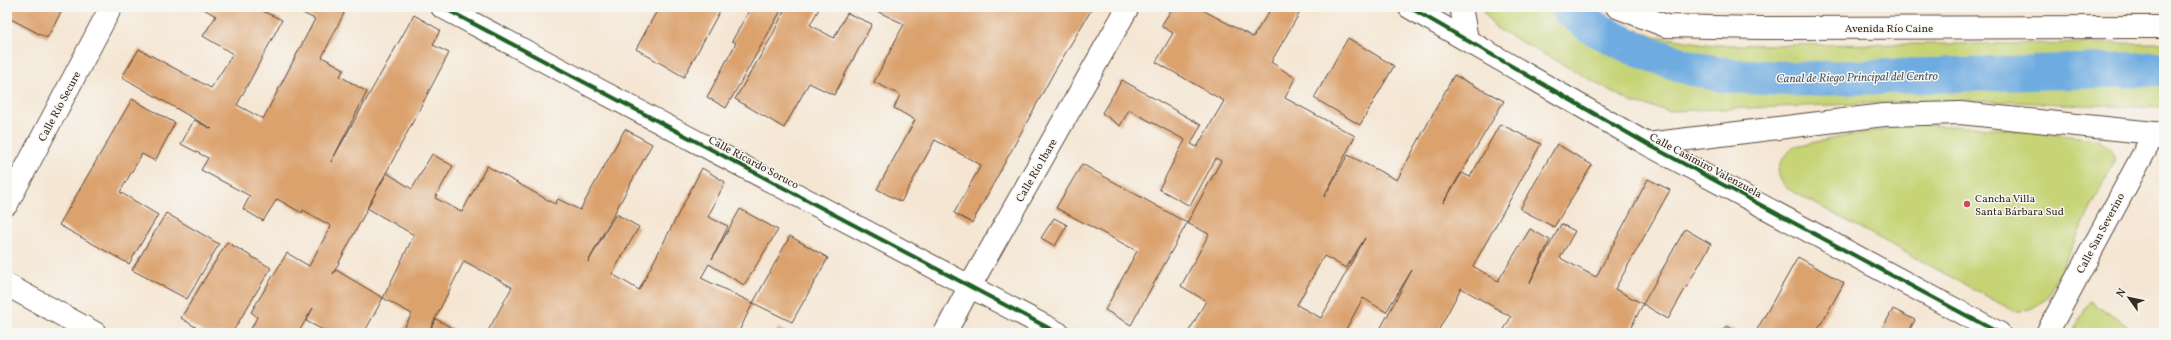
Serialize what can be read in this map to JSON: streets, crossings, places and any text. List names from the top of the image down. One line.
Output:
{"streets":{"street":["Avenida Río Caine","Calle Río Secure","Calle Ricardo Soruco","Calle Casimiro Valenzuela","Calle Río Ibare","Calle San Severino"]},"crossings":[["Calle Ricardo Soruco","Calle Río Ibare"]],"water":["Canal de Riego Principal del Centro"],"places":["Cancha Villa Santa Bárbara Sud"],"north":"top left"}
